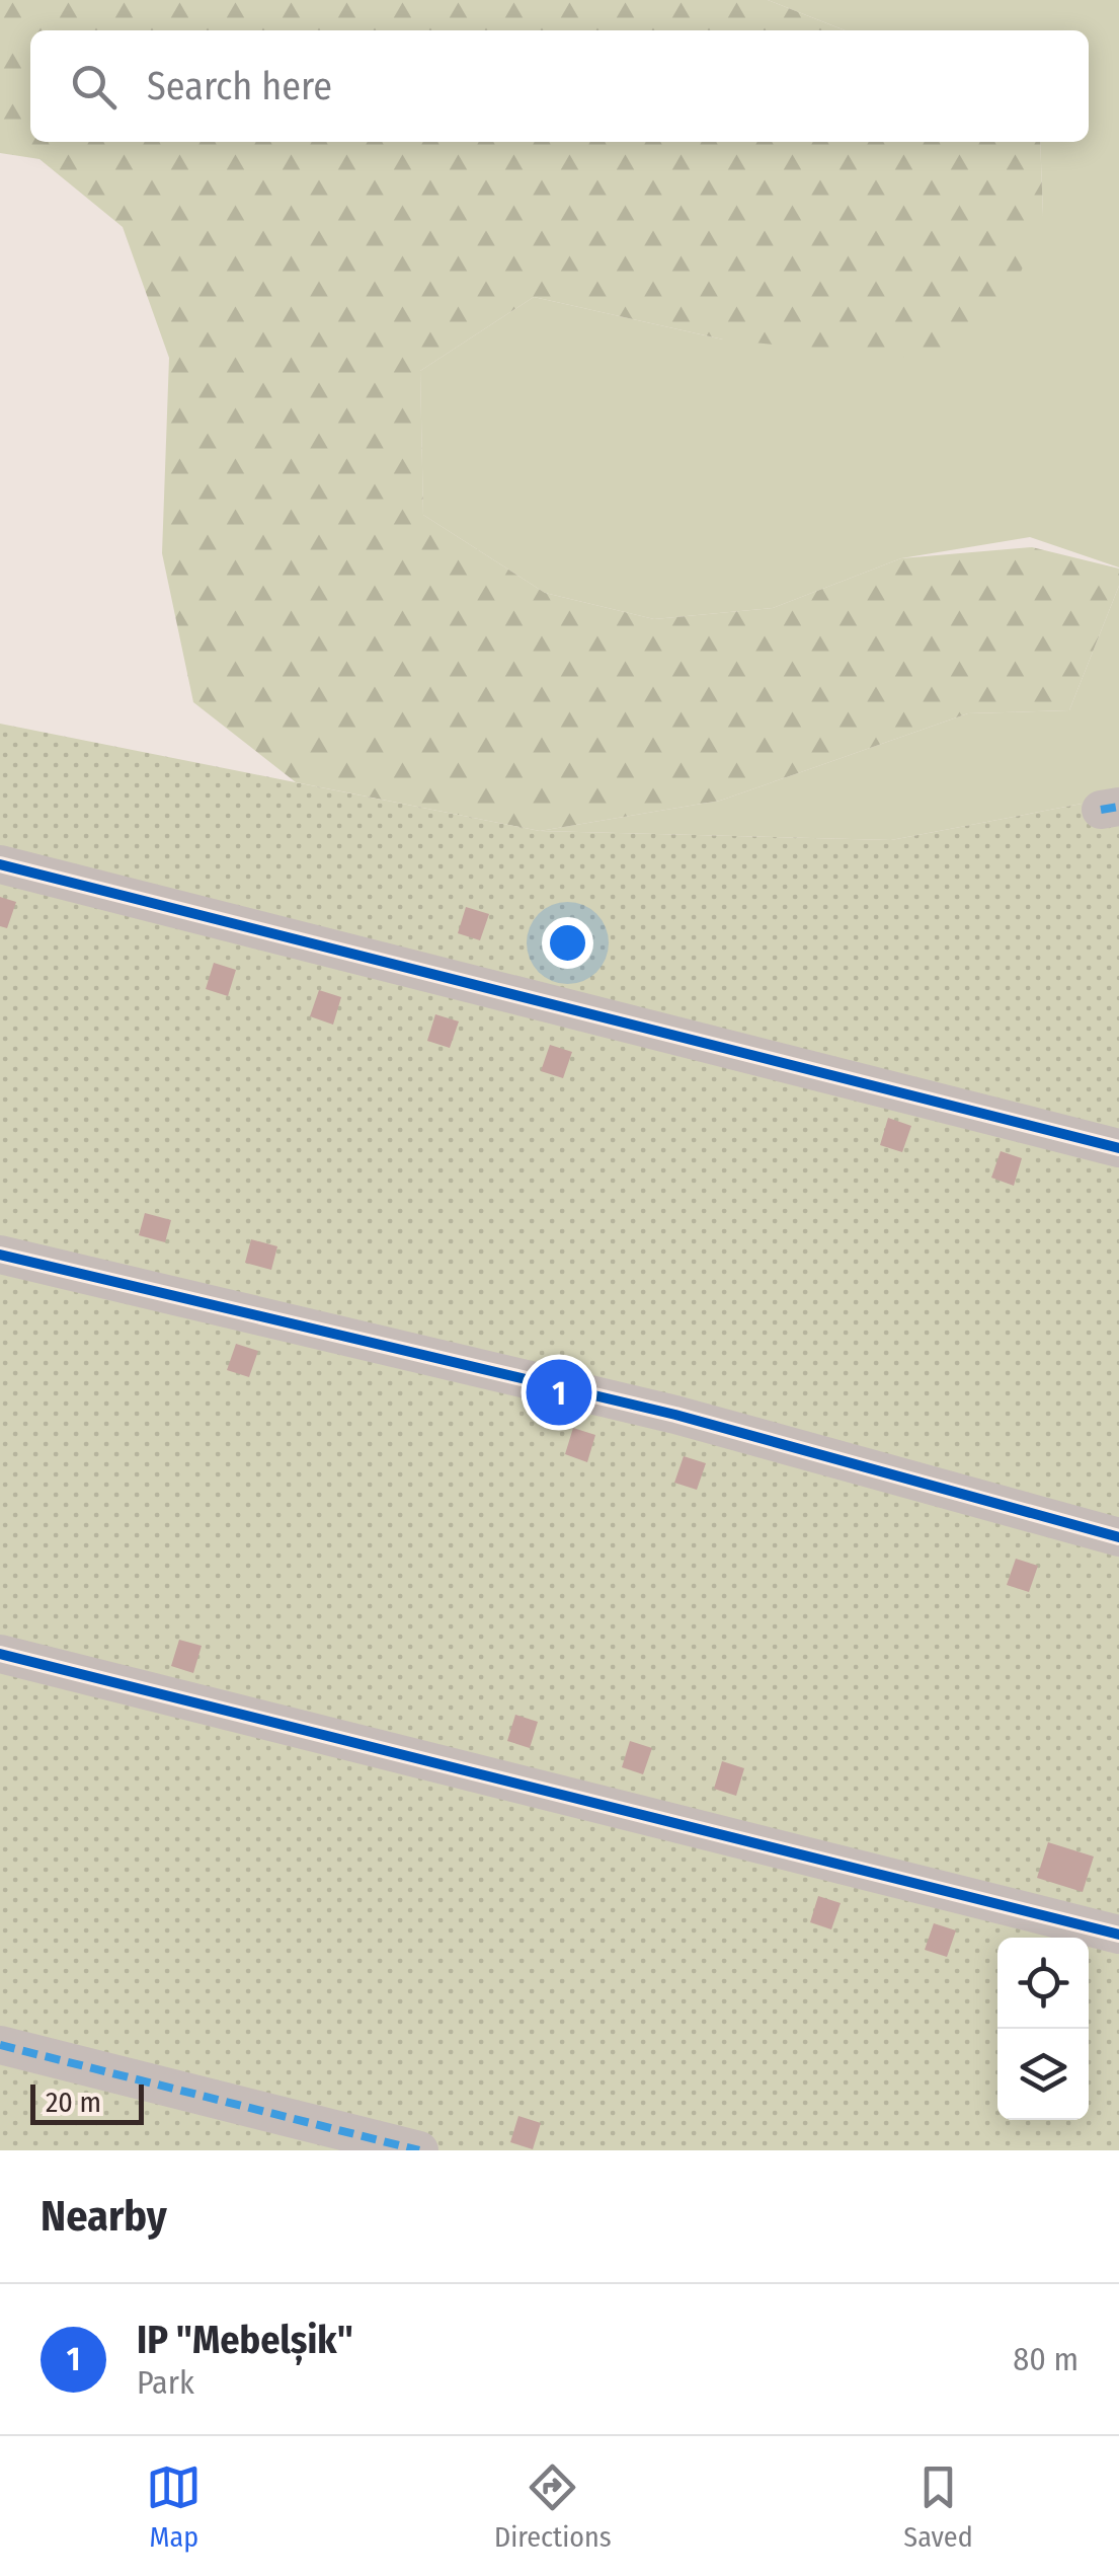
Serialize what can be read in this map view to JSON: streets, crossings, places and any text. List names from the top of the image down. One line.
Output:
{"scale_bar":"20 m","page":{"search":"Search here","pins":"1","scale":"20 m","heading":"Nearby","list":[{"mark":"1","name":"IP \"Mebelșik\"","note":"Park","value":"80 m"}],"nav":["Map","Directions","Saved"]}}
